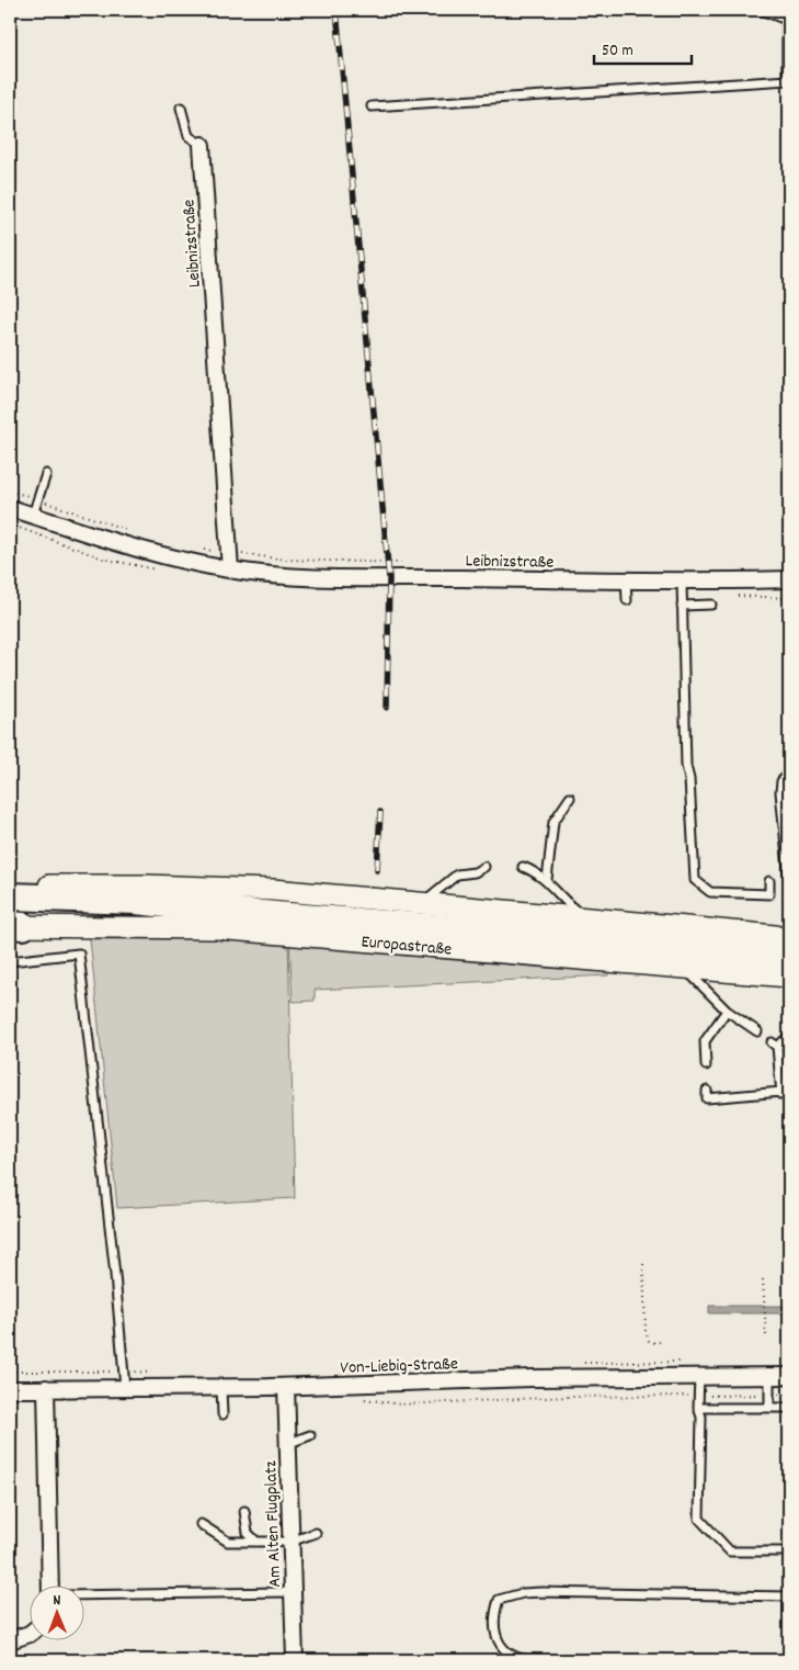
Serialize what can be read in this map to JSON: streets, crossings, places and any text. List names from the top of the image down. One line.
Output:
{"streets":{"highway":["Europastraße"],"street":["Leibnizstraße","Von-Liebig-Straße","Am Alten Flugplatz"]},"crossings":[["Von-Liebig-Straße","Am Alten Flugplatz"]],"scale_bar":"50 m","north":"top"}
